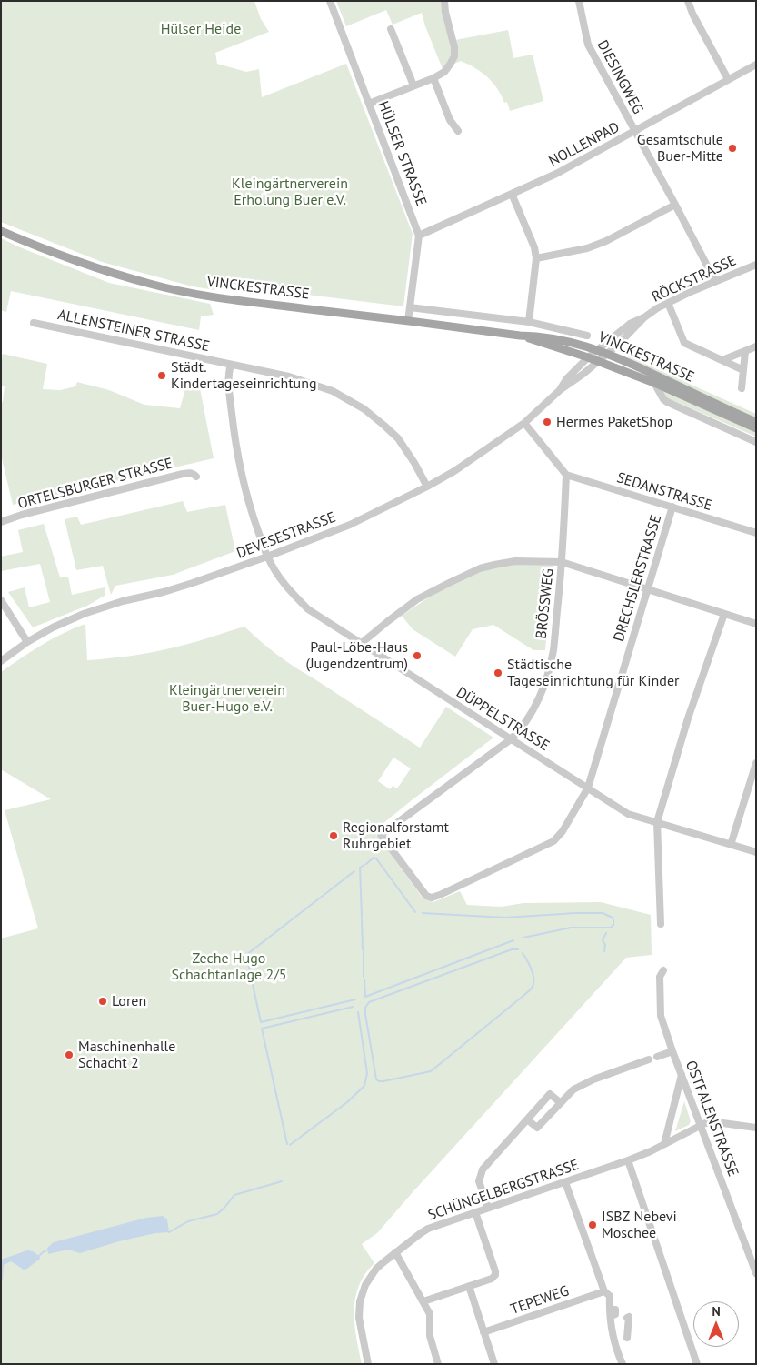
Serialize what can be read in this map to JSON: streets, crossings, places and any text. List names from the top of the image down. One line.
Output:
{"streets":{"main road":["VINCKESTRASSE"],"street":["DIESINGWEG","NOLLENPAD","HÜLSER STRASSE","RÖCKSTRASSE","ALLENSTEINER STRASSE","ORTELSBURGER STRASSE","SEDANSTRASSE","DEVESESTRASSE","DRECHSLERSTRASSE","BRÖSSWEG","DÜPPELSTRASSE","OSTFALENSTRASSE","SCHÜNGELBERGSTRASSE","TEPEWEG"]},"crossings":[["DIESINGWEG","NOLLENPAD"],["DIESINGWEG","RÖCKSTRASSE"],["NOLLENPAD","HÜLSER STRASSE"],["HÜLSER STRASSE","VINCKESTRASSE"],["RÖCKSTRASSE","VINCKESTRASSE"],["RÖCKSTRASSE","DEVESESTRASSE"],["VINCKESTRASSE","DEVESESTRASSE"],["ALLENSTEINER STRASSE","DEVESESTRASSE"],["ALLENSTEINER STRASSE","DÜPPELSTRASSE"],["SEDANSTRASSE","DRECHSLERSTRASSE"],["SEDANSTRASSE","BRÖSSWEG"],["DEVESESTRASSE","DÜPPELSTRASSE"],["DRECHSLERSTRASSE","BRÖSSWEG"],["DRECHSLERSTRASSE","DÜPPELSTRASSE"],["BRÖSSWEG","DÜPPELSTRASSE"],["OSTFALENSTRASSE","SCHÜNGELBERGSTRASSE"]],"parks":["Hülser Heide","Kleingärtnerverein Erholung Buer e.V.","Kleingärtnerverein Buer-Hugo e.V.","Zeche Hugo Schachtanlage 2/5"],"places":["Gesamtschule Buer-Mitte","Städt. Kindertageseinrichtung","Hermes PaketShop","Paul-Löbe-Haus (Jugendzentrum)","Städtische Tageseinrichtung für Kinder","Regionalforstamt Ruhrgebiet","Loren","Maschinenhalle Schacht 2","ISBZ Nebevi Moschee"],"north":"top"}
